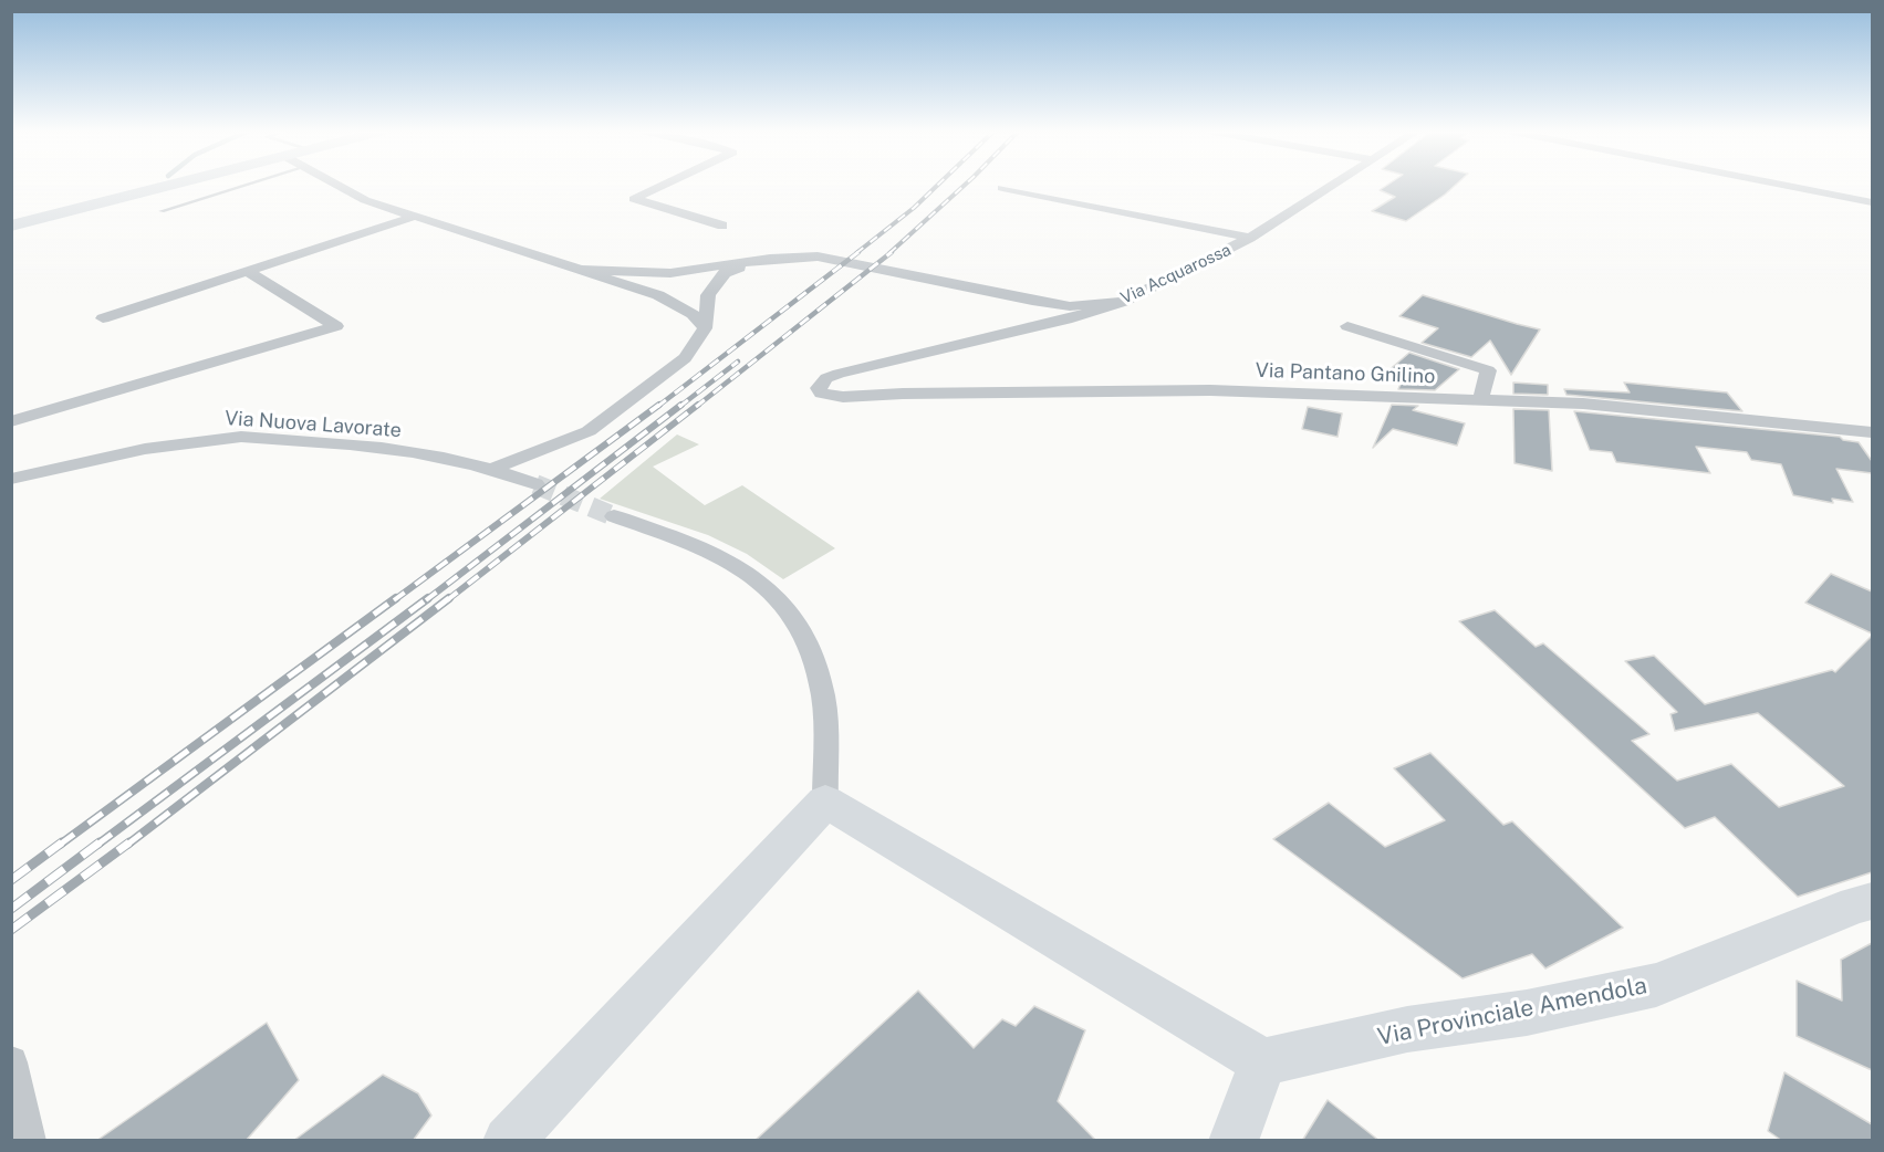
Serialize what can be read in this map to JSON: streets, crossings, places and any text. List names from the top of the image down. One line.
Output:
{"streets":{"main road":["Via Provinciale Amendola"],"street":["Via Acquarossa","Via Pantano Gnilino","Via Nuova Lavorate"]},"crossings":[["Via Acquarossa","Via Pantano Gnilino"]]}
